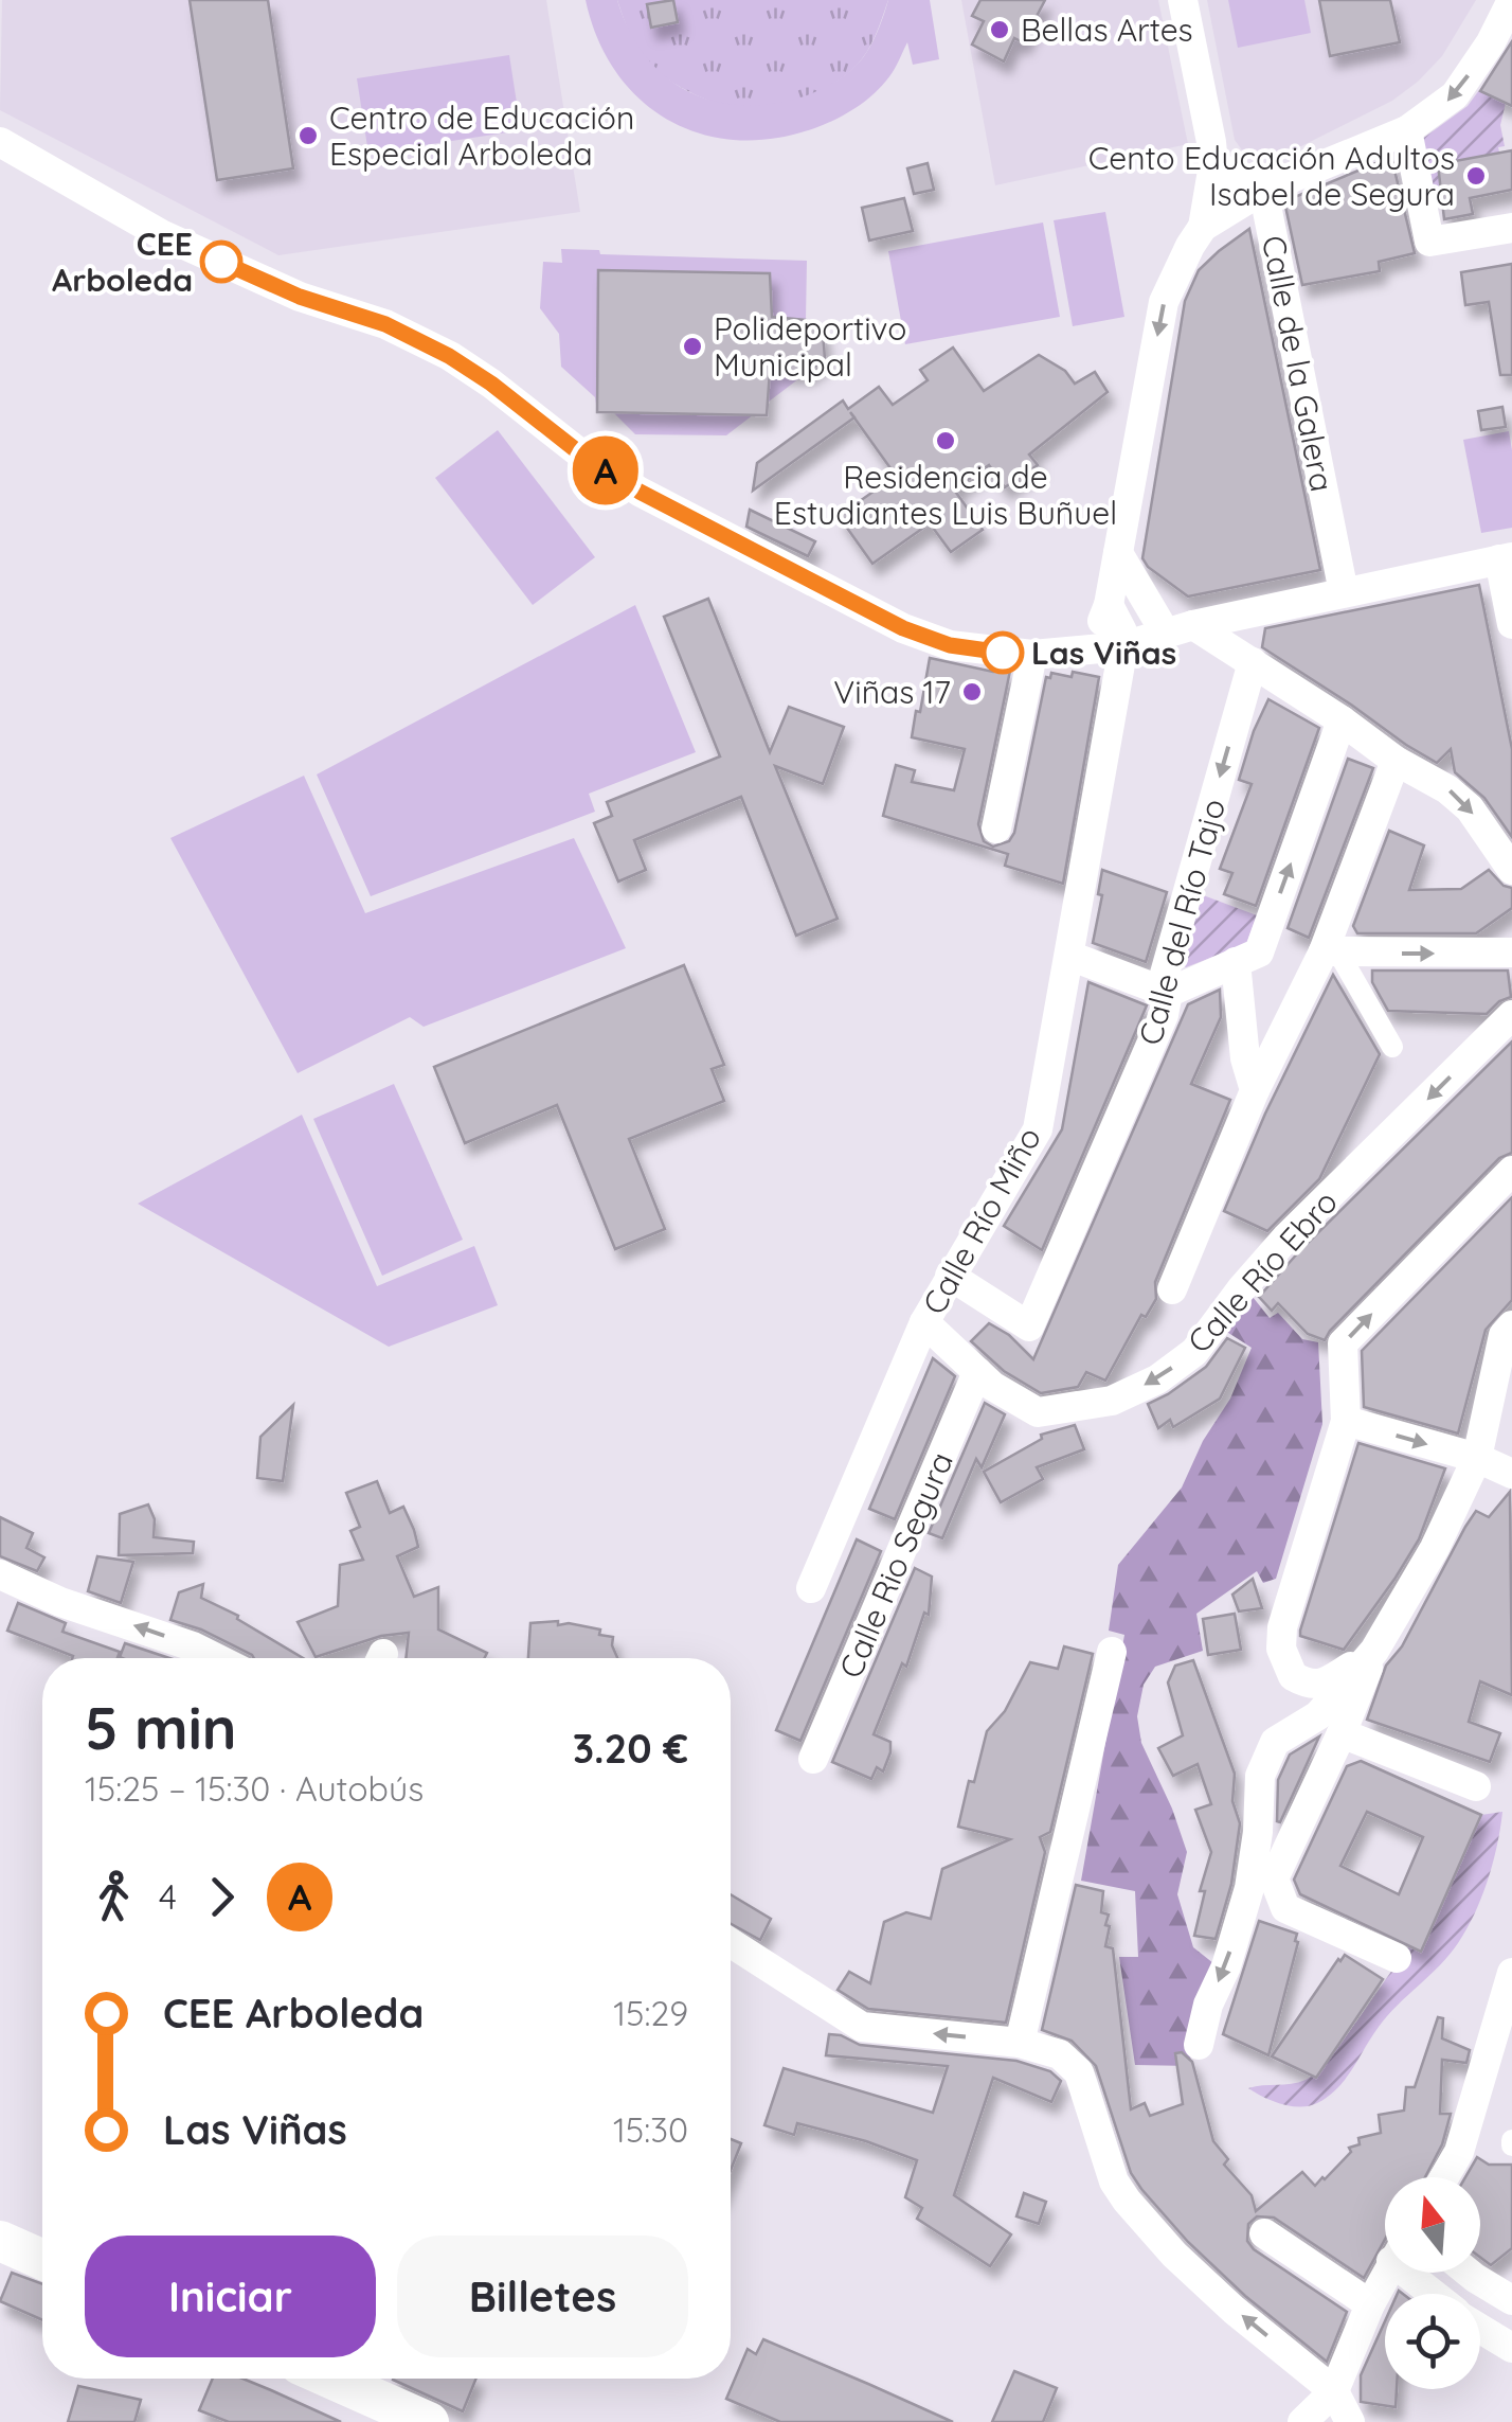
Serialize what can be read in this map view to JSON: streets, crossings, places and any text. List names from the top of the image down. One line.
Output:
{"streets":{"street":["Calle de la Galera","Calle del Río Tajo","Calle Río Miño","Calle Río Ebro","Calle Rio Segura"]},"crossings":[["Calle del Río Tajo","Calle Río Miño"],["Calle Río Miño","Calle Río Ebro"],["Calle Río Ebro","Calle Rio Segura"]],"one_way":["Calle Río Ebro"],"places":["Bellas Artes","Centro de Educación Especial Arboleda","Cento Educación Adultos Isabel de Segura","CEE Arboleda","Polideportivo Municipal","Residencia de Estudiantes Luis Buñuel","Las Viñas","Viñas 17"],"lines":["bus line A"],"north":"top","page":{"on_map":"A","heading":["5 min","15:25 – 15:30 · Autobús","3.20 €"],"legs":["4","A"],"list":[{"name":"CEE Arboleda","value":"15:29"},{"name":"Las Viñas","value":"15:30"}],"buttons":["Iniciar","Billetes"]}}
